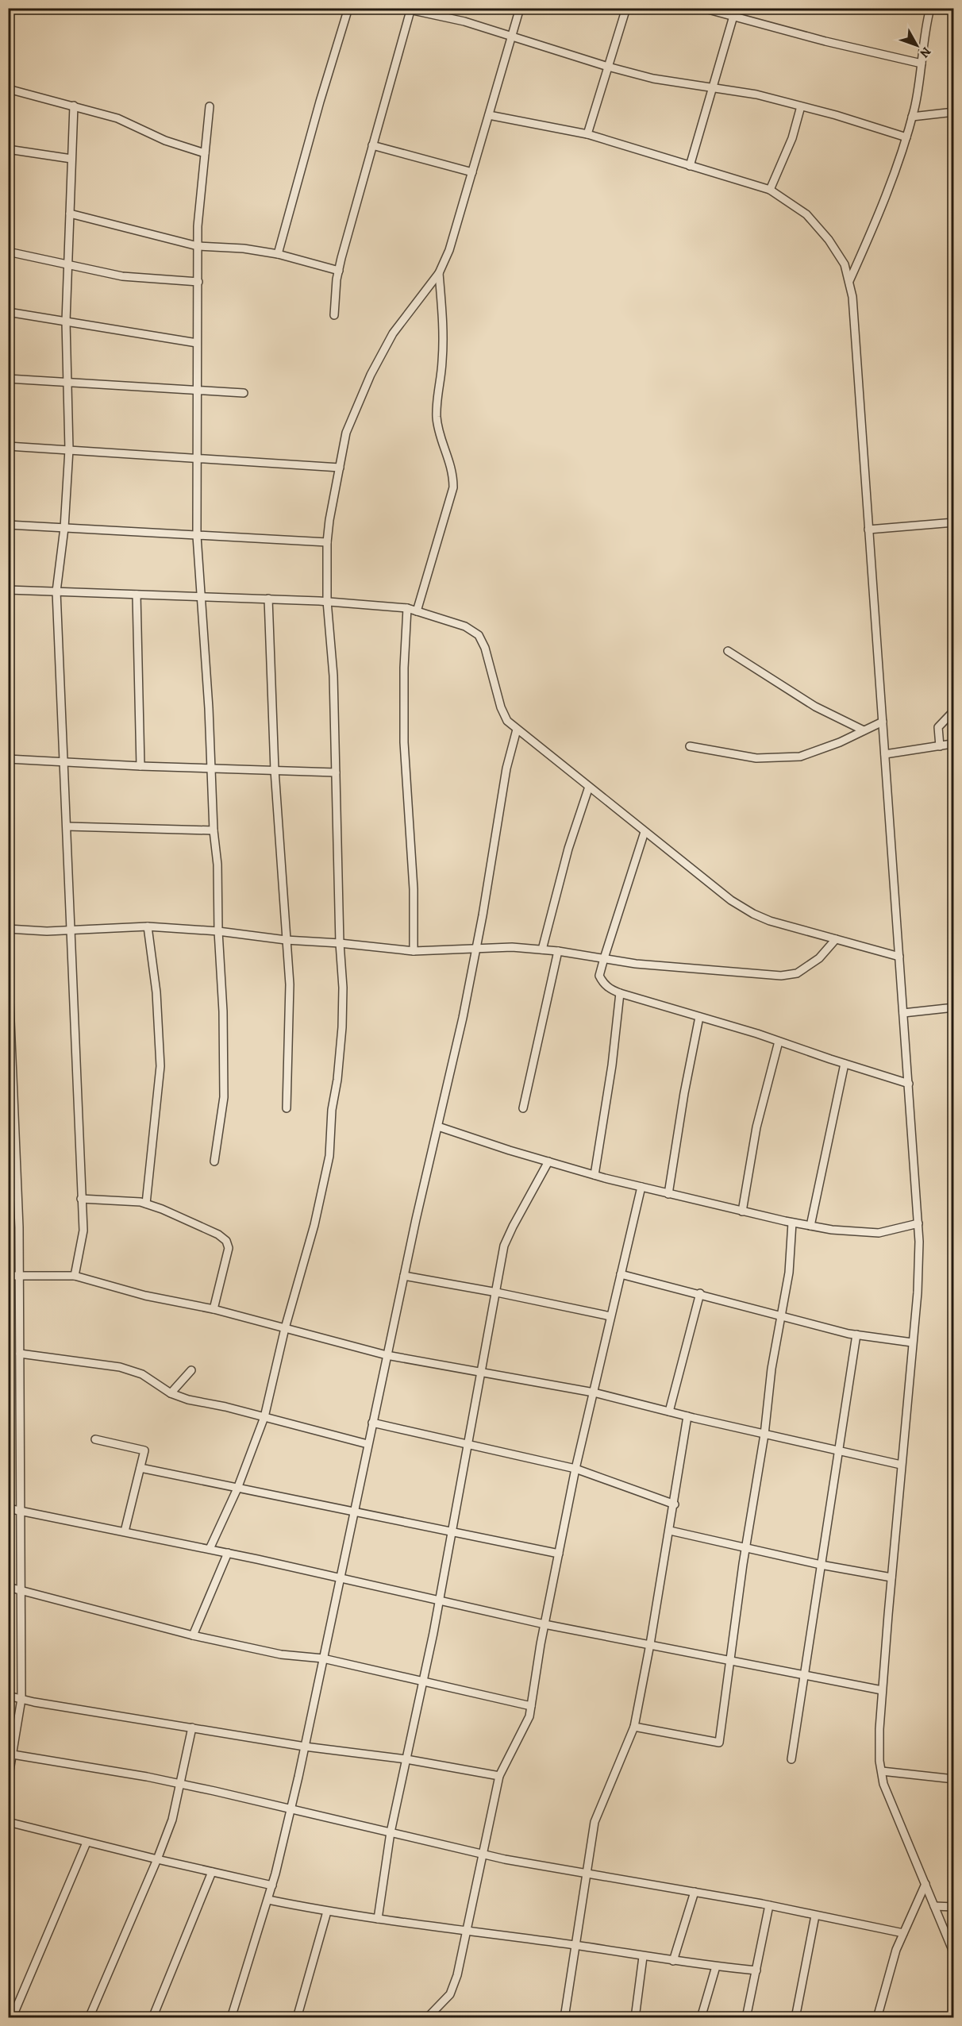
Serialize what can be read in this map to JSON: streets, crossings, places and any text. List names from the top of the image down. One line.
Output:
{"north":"bottom right"}
